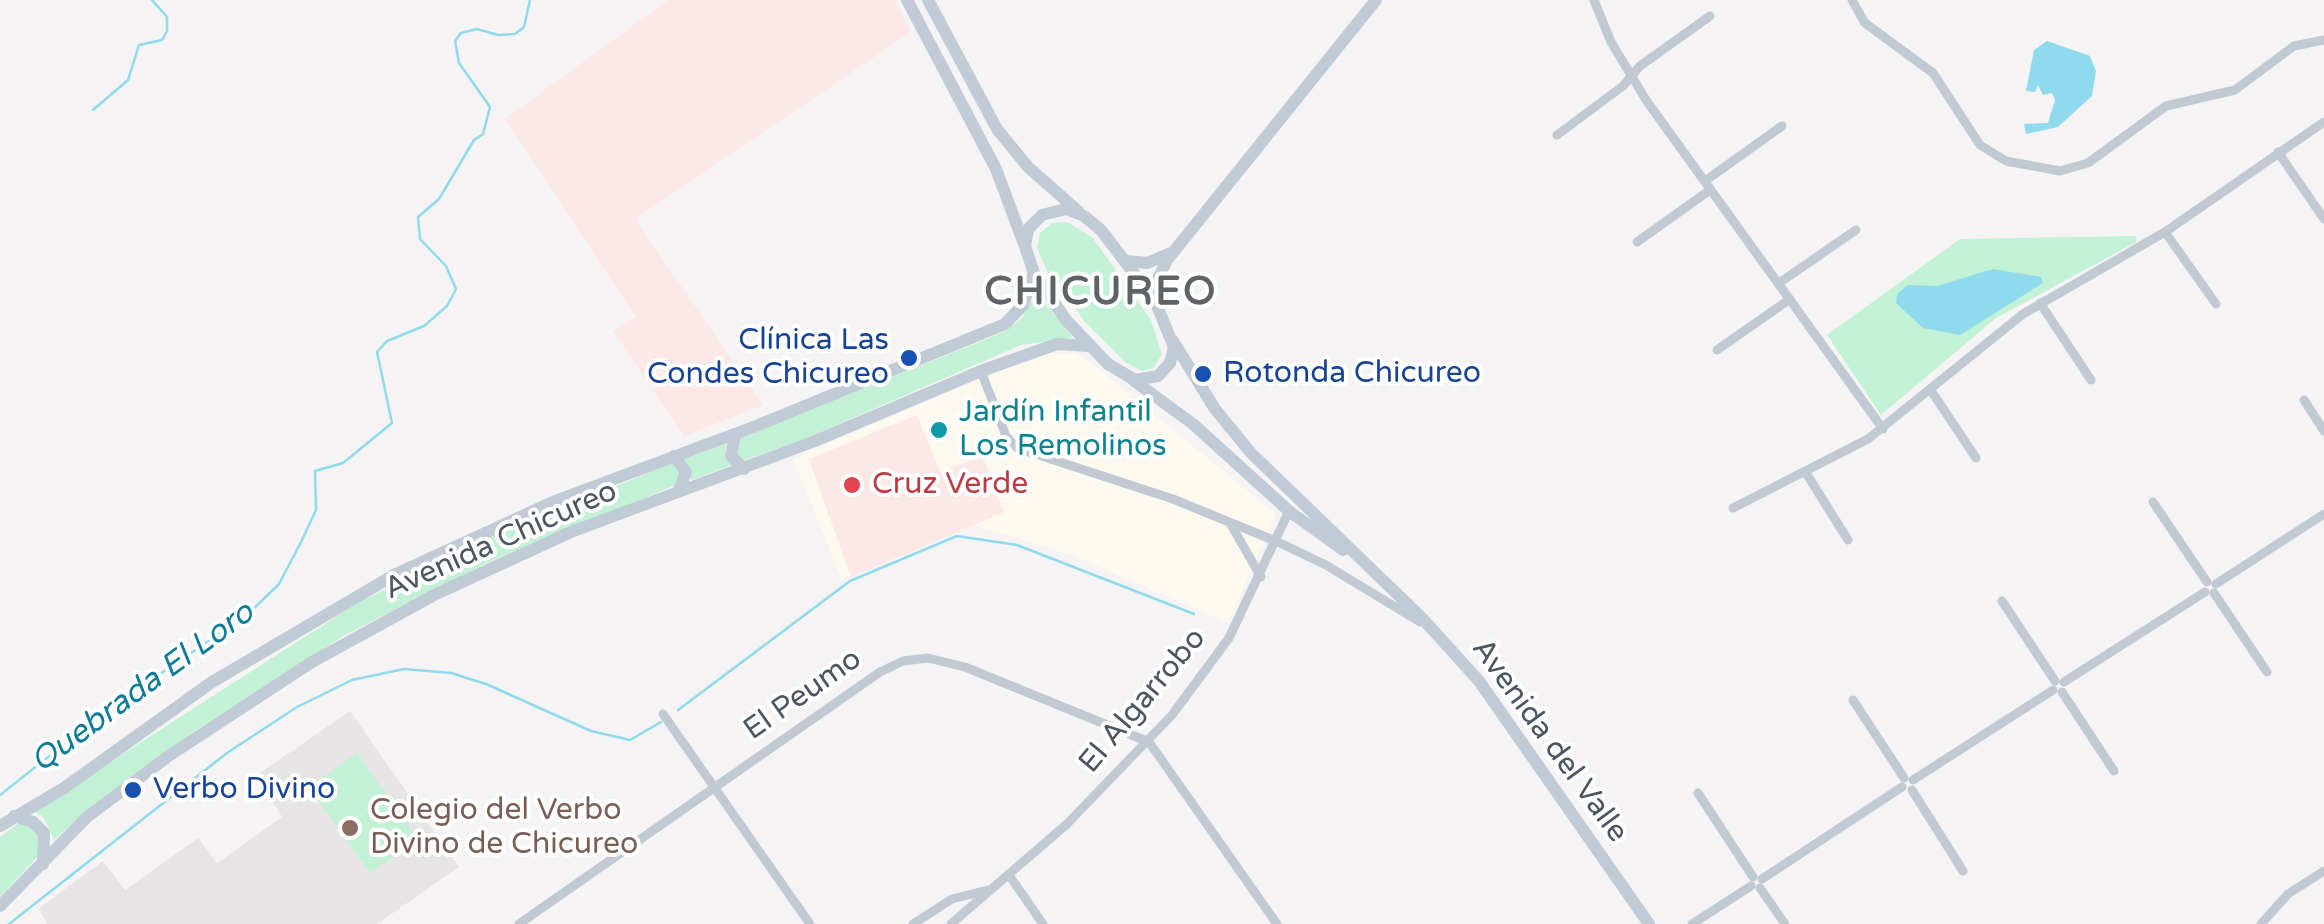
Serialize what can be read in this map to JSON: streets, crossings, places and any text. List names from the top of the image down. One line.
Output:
{"streets":{"main road":["Avenida Chicureo","Avenida del Valle"],"street":["El Peumo","El Algarrobo"]},"crossings":[["Avenida Chicureo","Avenida del Valle"],["El Peumo","El Algarrobo"],["El Algarrobo","Avenida del Valle"]],"districts":["CHICUREO"],"water":["Quebrada El Loro"],"places":["Clínica Las Condes Chicureo","Rotonda Chicureo","Jardín Infantil Los Remolinos","Cruz Verde","Verbo Divino","Colegio del Verbo Divino de Chicureo"]}
